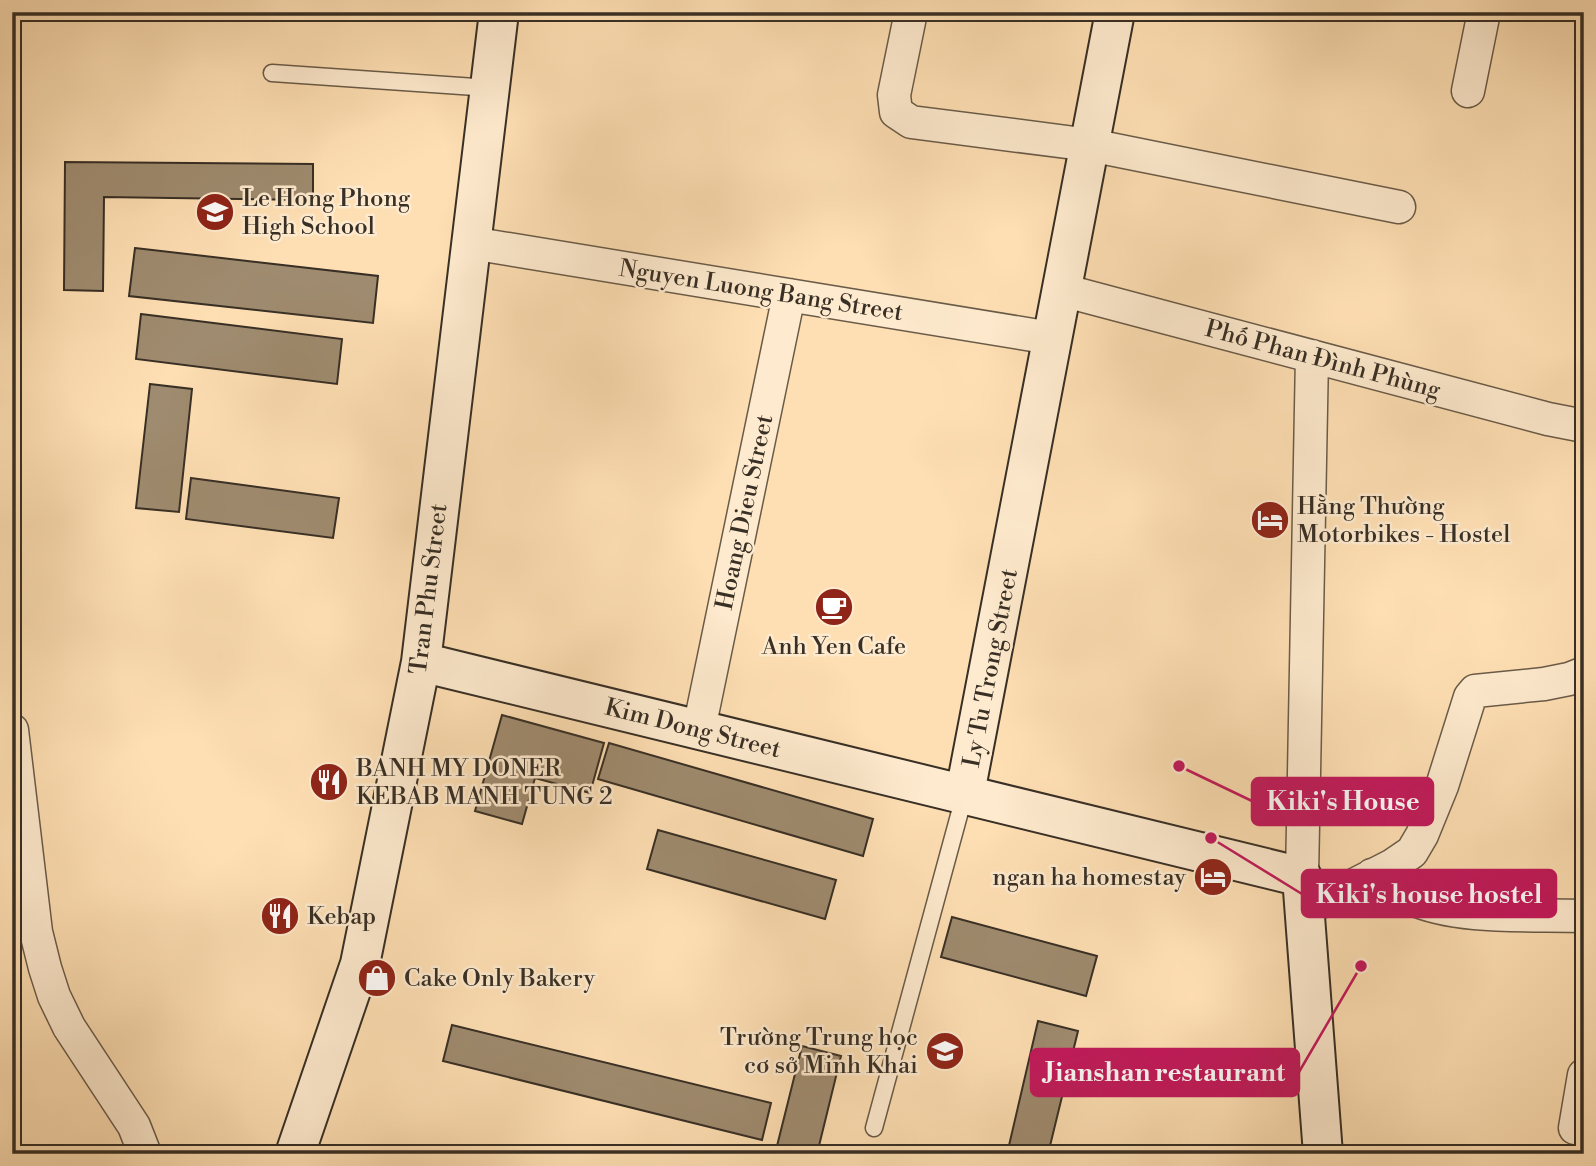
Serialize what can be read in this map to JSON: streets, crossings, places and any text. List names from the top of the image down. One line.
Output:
{"streets":{"street":["Nguyen Luong Bang Street","Phố Phan Đình Phùng","Hoang Dieu Street","Tran Phu Street","Ly Tu Trong Street","Kim Dong Street"]},"crossings":[["Nguyen Luong Bang Street","Hoang Dieu Street"],["Nguyen Luong Bang Street","Tran Phu Street"],["Nguyen Luong Bang Street","Ly Tu Trong Street"],["Phố Phan Đình Phùng","Ly Tu Trong Street"],["Hoang Dieu Street","Kim Dong Street"],["Tran Phu Street","Kim Dong Street"],["Ly Tu Trong Street","Kim Dong Street"]],"places":{"school or university":["Le Hong Phong High School","Trường Trung học cơ sở Minh Khai"],"hotel":["Hằng Thường Motorbikes - Hostel","ngan ha homestay"],"cafe":["Anh Yen Cafe"],"other":["Kiki's House","Kiki's house hostel","Jianshan restaurant"],"restaurant":["BANH MY DONER KEBAB MANH TUNG 2","Kebap"],"shop":["Cake Only Bakery"]}}
